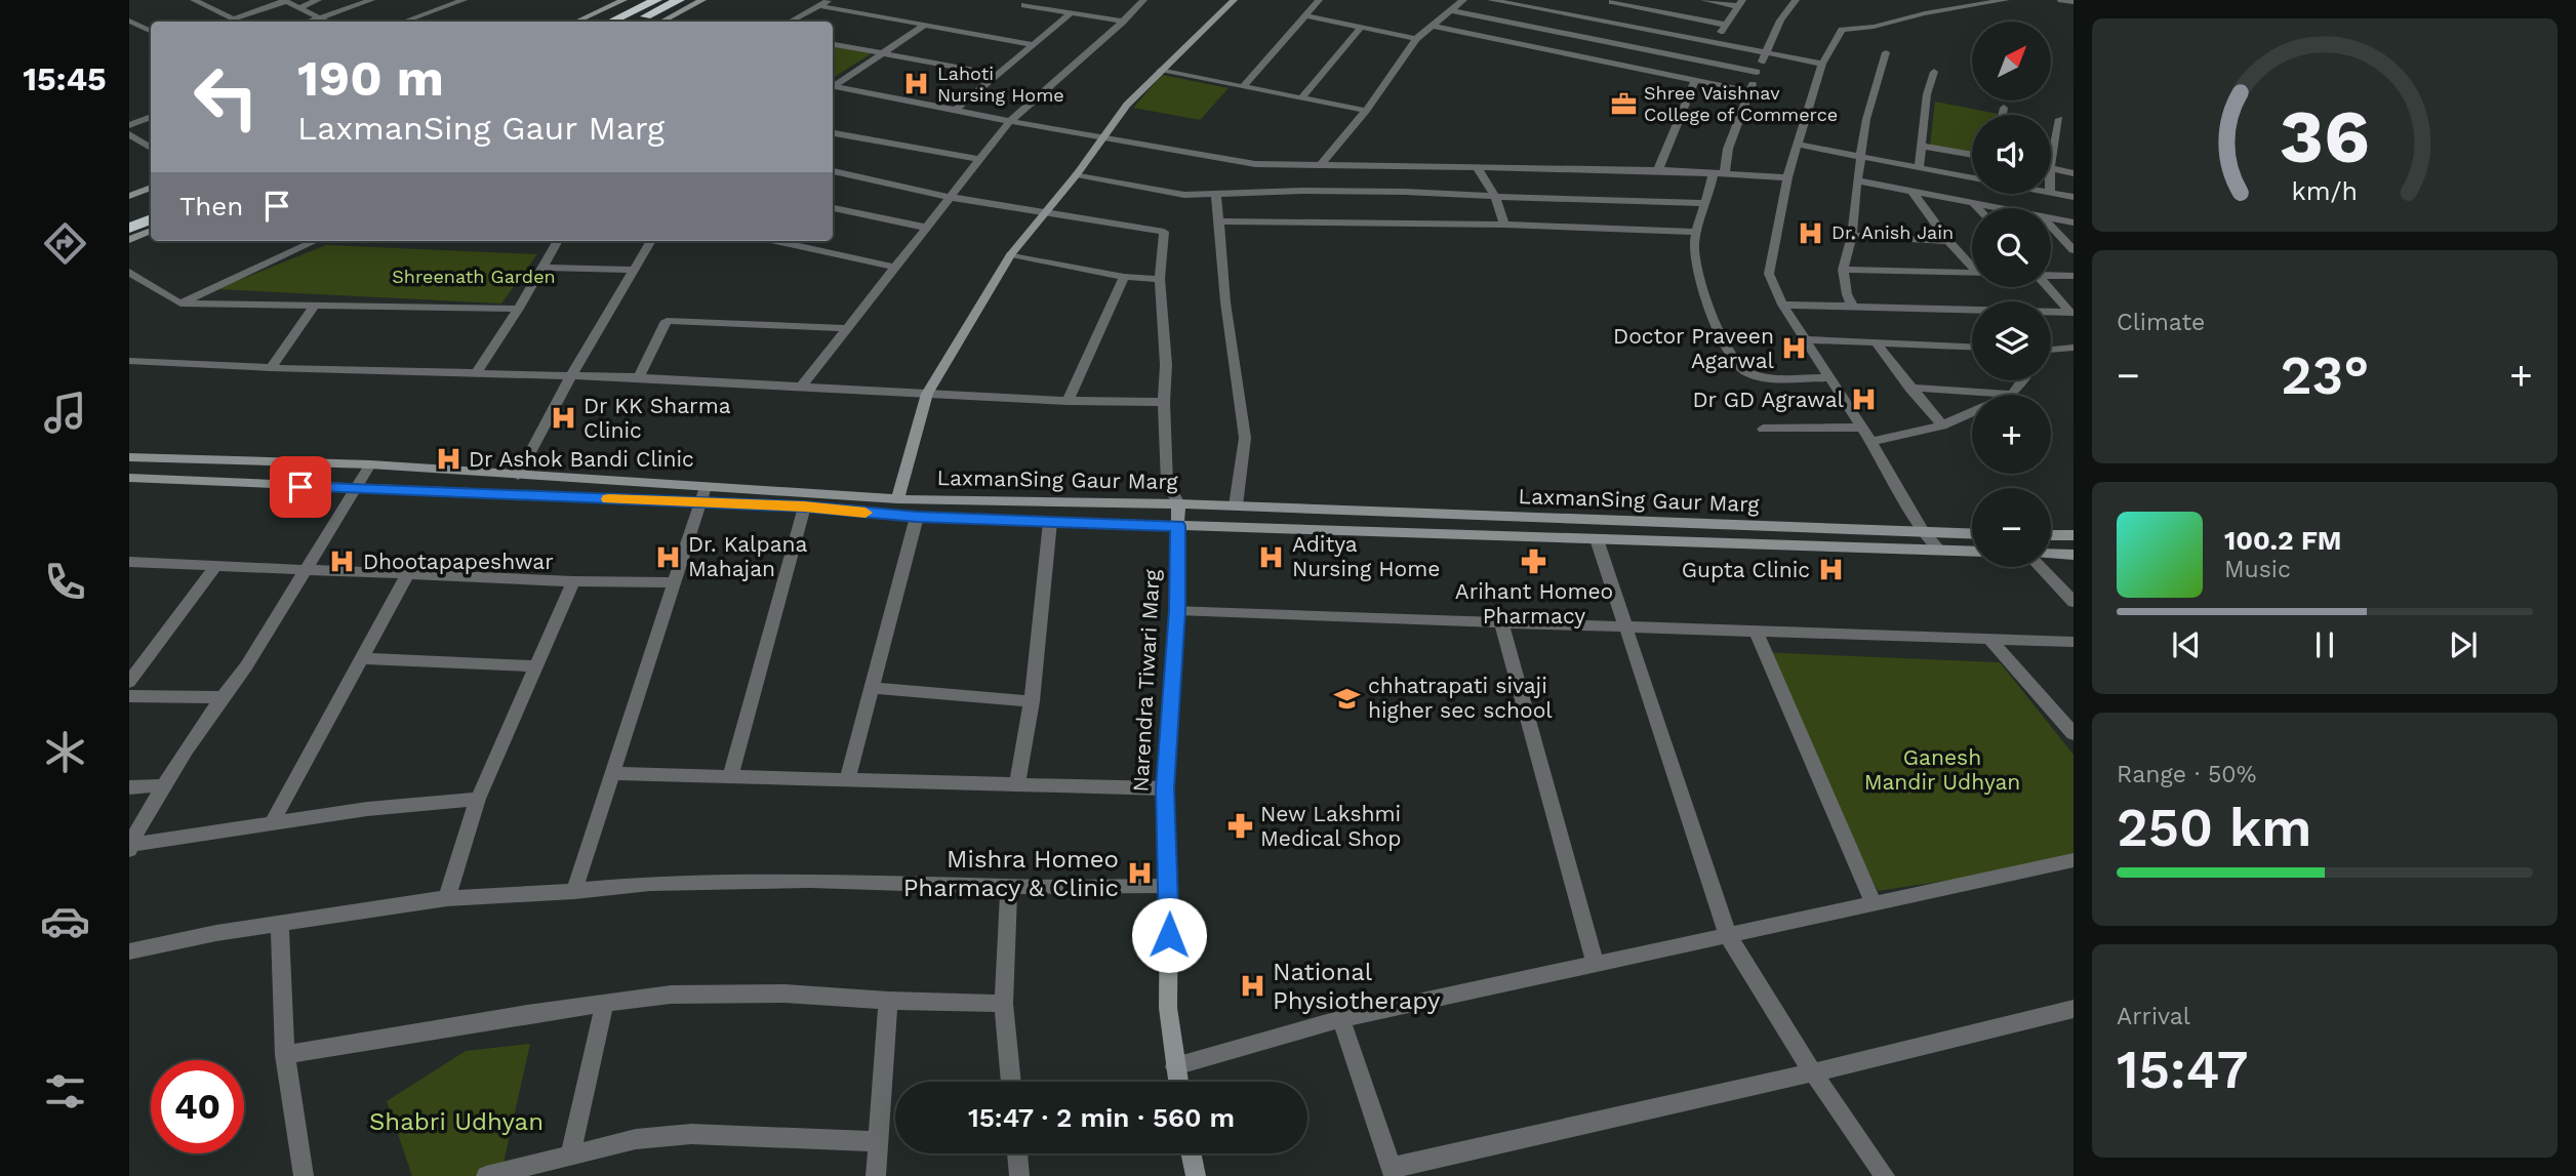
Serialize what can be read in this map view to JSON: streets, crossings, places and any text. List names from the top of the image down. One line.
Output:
{"streets":{"main road":["LaxmanSing Gaur Marg","Narendra Tiwari Marg"]},"crossings":[["LaxmanSing Gaur Marg","Narendra Tiwari Marg"]],"parks":["Shreenath Garden","Ganesh Mandir Udhyan","Shabri Udhyan"],"places":{"hospital":["Lahoti Nursing Home","Dr. Anish Jain","Doctor Praveen Agarwal","Dr GD Agrawal","Dr KK Sharma Clinic","Dr Ashok Bandi Clinic","Dr. Kalpana Mahajan","Aditya Nursing Home","Dhootapapeshwar","Gupta Clinic","Mishra Homeo Pharmacy & Clinic","National Physiotherapy"],"office":["Shree Vaishnav College of Commerce"],"pharmacy":["Arihant Homeo Pharmacy","New Lakshmi Medical Shop"],"school or university":["chhatrapati sivaji higher sec school"]},"north":"top right","page":{"tabs":"15:45","map_buttons":["+","−"],"turn":["190 m","LaxmanSing Gaur Marg"],"then":"Then","tile":["Climate",["Range · 50%","250 km"],["Arrival","15:47"]],"heat":["−","23°","+"],"song":["100.2 FM","Music"],"limit":"40","trip":"15:47 · 2 min · 560 m","gauge":["36","km/h"]}}
